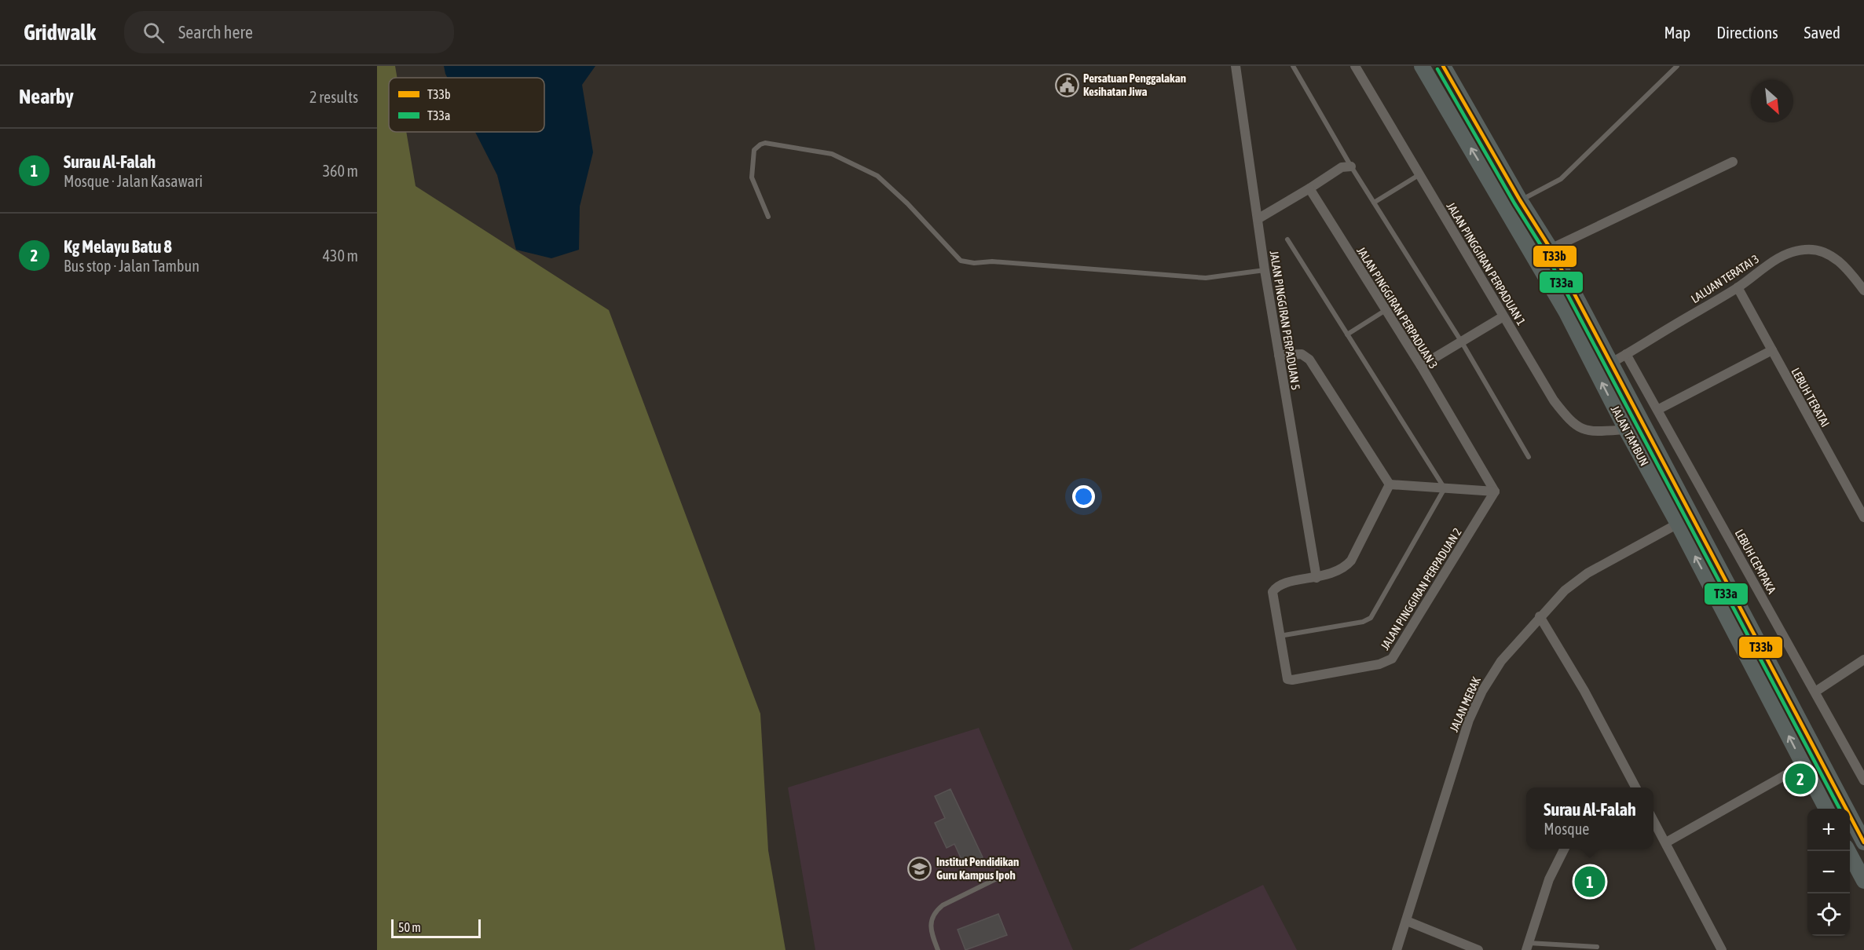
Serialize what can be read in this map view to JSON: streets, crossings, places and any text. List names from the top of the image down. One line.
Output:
{"streets":{"main road":["JALAN TAMBUN"],"street":["JALAN PINGGIRAN PERPADUAN 1","LALUAN TERATAI 3","JALAN PINGGIRAN PERPADUAN 3","JALAN PINGGIRAN PERPADUAN 5","LEBUH TERATAI","LEBUH CEMPAKA","JALAN PINGGIRAN PERPADUAN 2","JALAN MERAK"]},"crossings":[["JALAN PINGGIRAN PERPADUAN 1","JALAN TAMBUN"],["LALUAN TERATAI 3","LEBUH TERATAI"],["LALUAN TERATAI 3","JALAN TAMBUN"],["LALUAN TERATAI 3","LEBUH CEMPAKA"],["JALAN PINGGIRAN PERPADUAN 3","JALAN PINGGIRAN PERPADUAN 2"],["JALAN PINGGIRAN PERPADUAN 5","JALAN PINGGIRAN PERPADUAN 2"],["JALAN TAMBUN","JALAN MERAK"]],"places":{"public building":["Persatuan Penggalakan Kesihatan Jiwa"],"school or university":["Institut Pendidikan Guru Kampus Ipoh"]},"lines":["transit line T33b","transit line T33a"],"legend":["T33b","T33a"],"scale_bar":"50 m","north":"bottom right","page":{"header":"Gridwalk","search":"Search here","nav":["Map","Directions","Saved"],"heading":["Nearby","2 results"],"list":[{"mark":"1","name":"Surau Al-Falah","note":"Mosque · Jalan Kasawari","value":"360 m"},{"mark":"2","name":"Kg Melayu Batu 8","note":"Bus stop · Jalan Tambun","value":"430 m"}],"pins":["2","1"],"popup":["Surau Al-Falah","Mosque"],"map_buttons":["+","−"],"scale":"50 m"}}
